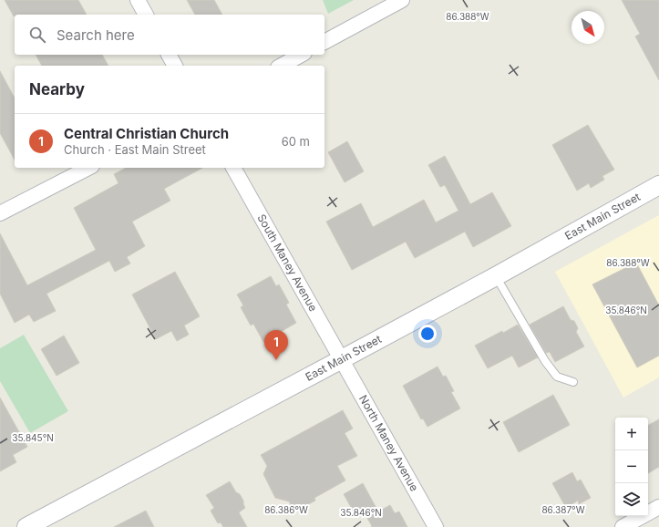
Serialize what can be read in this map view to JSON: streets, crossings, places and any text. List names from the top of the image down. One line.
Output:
{"streets":{"street":["East Main Street","South Maney Avenue","North Maney Avenue"]},"crossings":[["East Main Street","South Maney Avenue"],["East Main Street","North Maney Avenue"],["South Maney Avenue","North Maney Avenue"]],"north":"bottom right","page":{"search":"Search here","heading":"Nearby","list":[{"mark":"1","name":"Central Christian Church","note":"Church · East Main Street","value":"60 m"}],"pins":"1","map_buttons":["+","−"]},"coordinates":["86.388°W","35.846°N","35.845°N","86.386°W","86.387°W"]}
